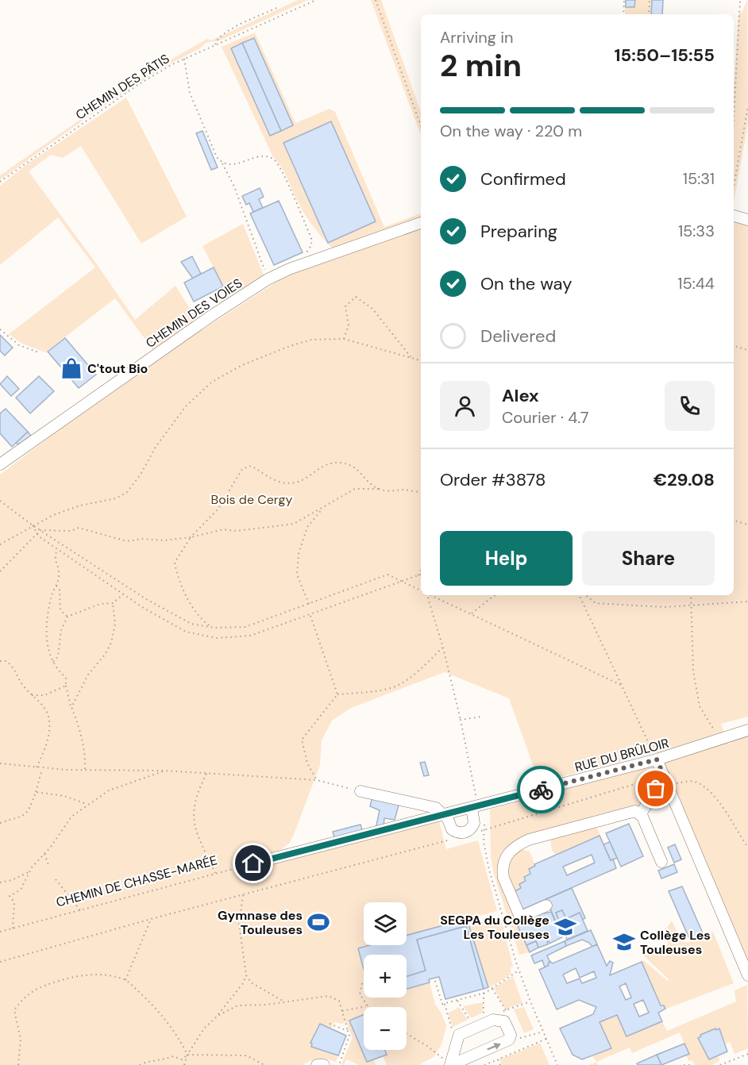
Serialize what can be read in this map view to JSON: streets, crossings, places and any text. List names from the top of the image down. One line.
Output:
{"streets":{"street":["CHEMIN DES VOIES","RUE DU BRÛLOIR"],"path":["CHEMIN DES PÂTIS","CHEMIN DE CHASSE-MARÉE"]},"parks":["Bois de Cergy"],"places":{"shop":["C'tout Bio"],"sports":["Gymnase des Touleuses"],"school or university":["SEGPA du Collège Les Touleuses","Collège Les Touleuses"]},"page":{"heading":["2 min","Arriving in","15:50–15:55"],"panel":["Alex","Courier · 4.7","Order #3878","€29.08"],"bar":"On the way · 220 m","list":[["Confirmed","15:31"],["Preparing","15:33"],["On the way","15:44"],"Delivered"],"buttons":["Help","Share"],"map_buttons":["+","−"]}}
